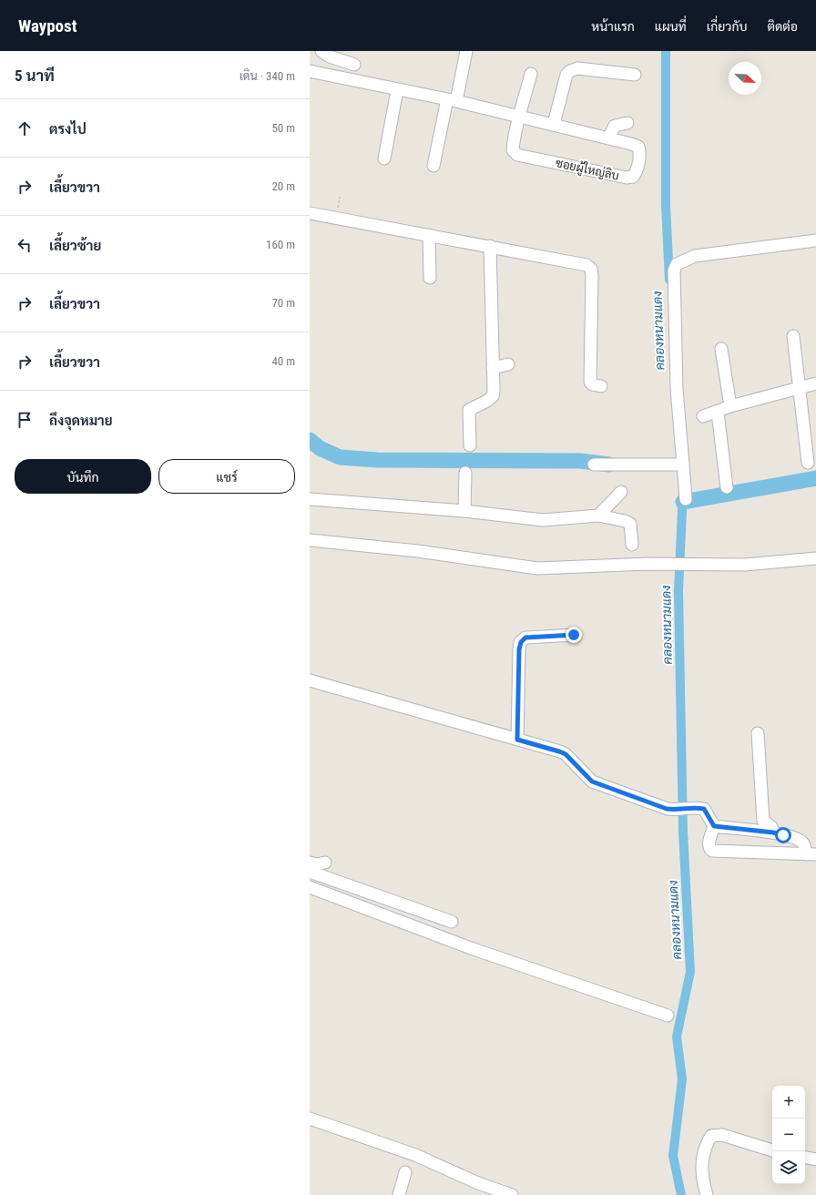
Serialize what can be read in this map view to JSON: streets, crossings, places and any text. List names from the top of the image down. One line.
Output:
{"streets":{"street":["ซอยผู้ใหญ่ลิบ"]},"water":["คลองหนามแดง"],"north":"bottom right","page":{"header":"Waypost","nav":["หน้าแรก","แผนที่","เกี่ยวกับ","ติดต่อ"],"heading":["5 นาที","เดิน · 340 m"],"list":[["ตรงไป","50 m"],["เลี้ยวขวา","20 m"],["เลี้ยวซ้าย","160 m"],["เลี้ยวขวา","70 m"],["เลี้ยวขวา","40 m"],"ถึงจุดหมาย"],"buttons":["บันทึก","แชร์"],"map_buttons":["+","−"]}}
